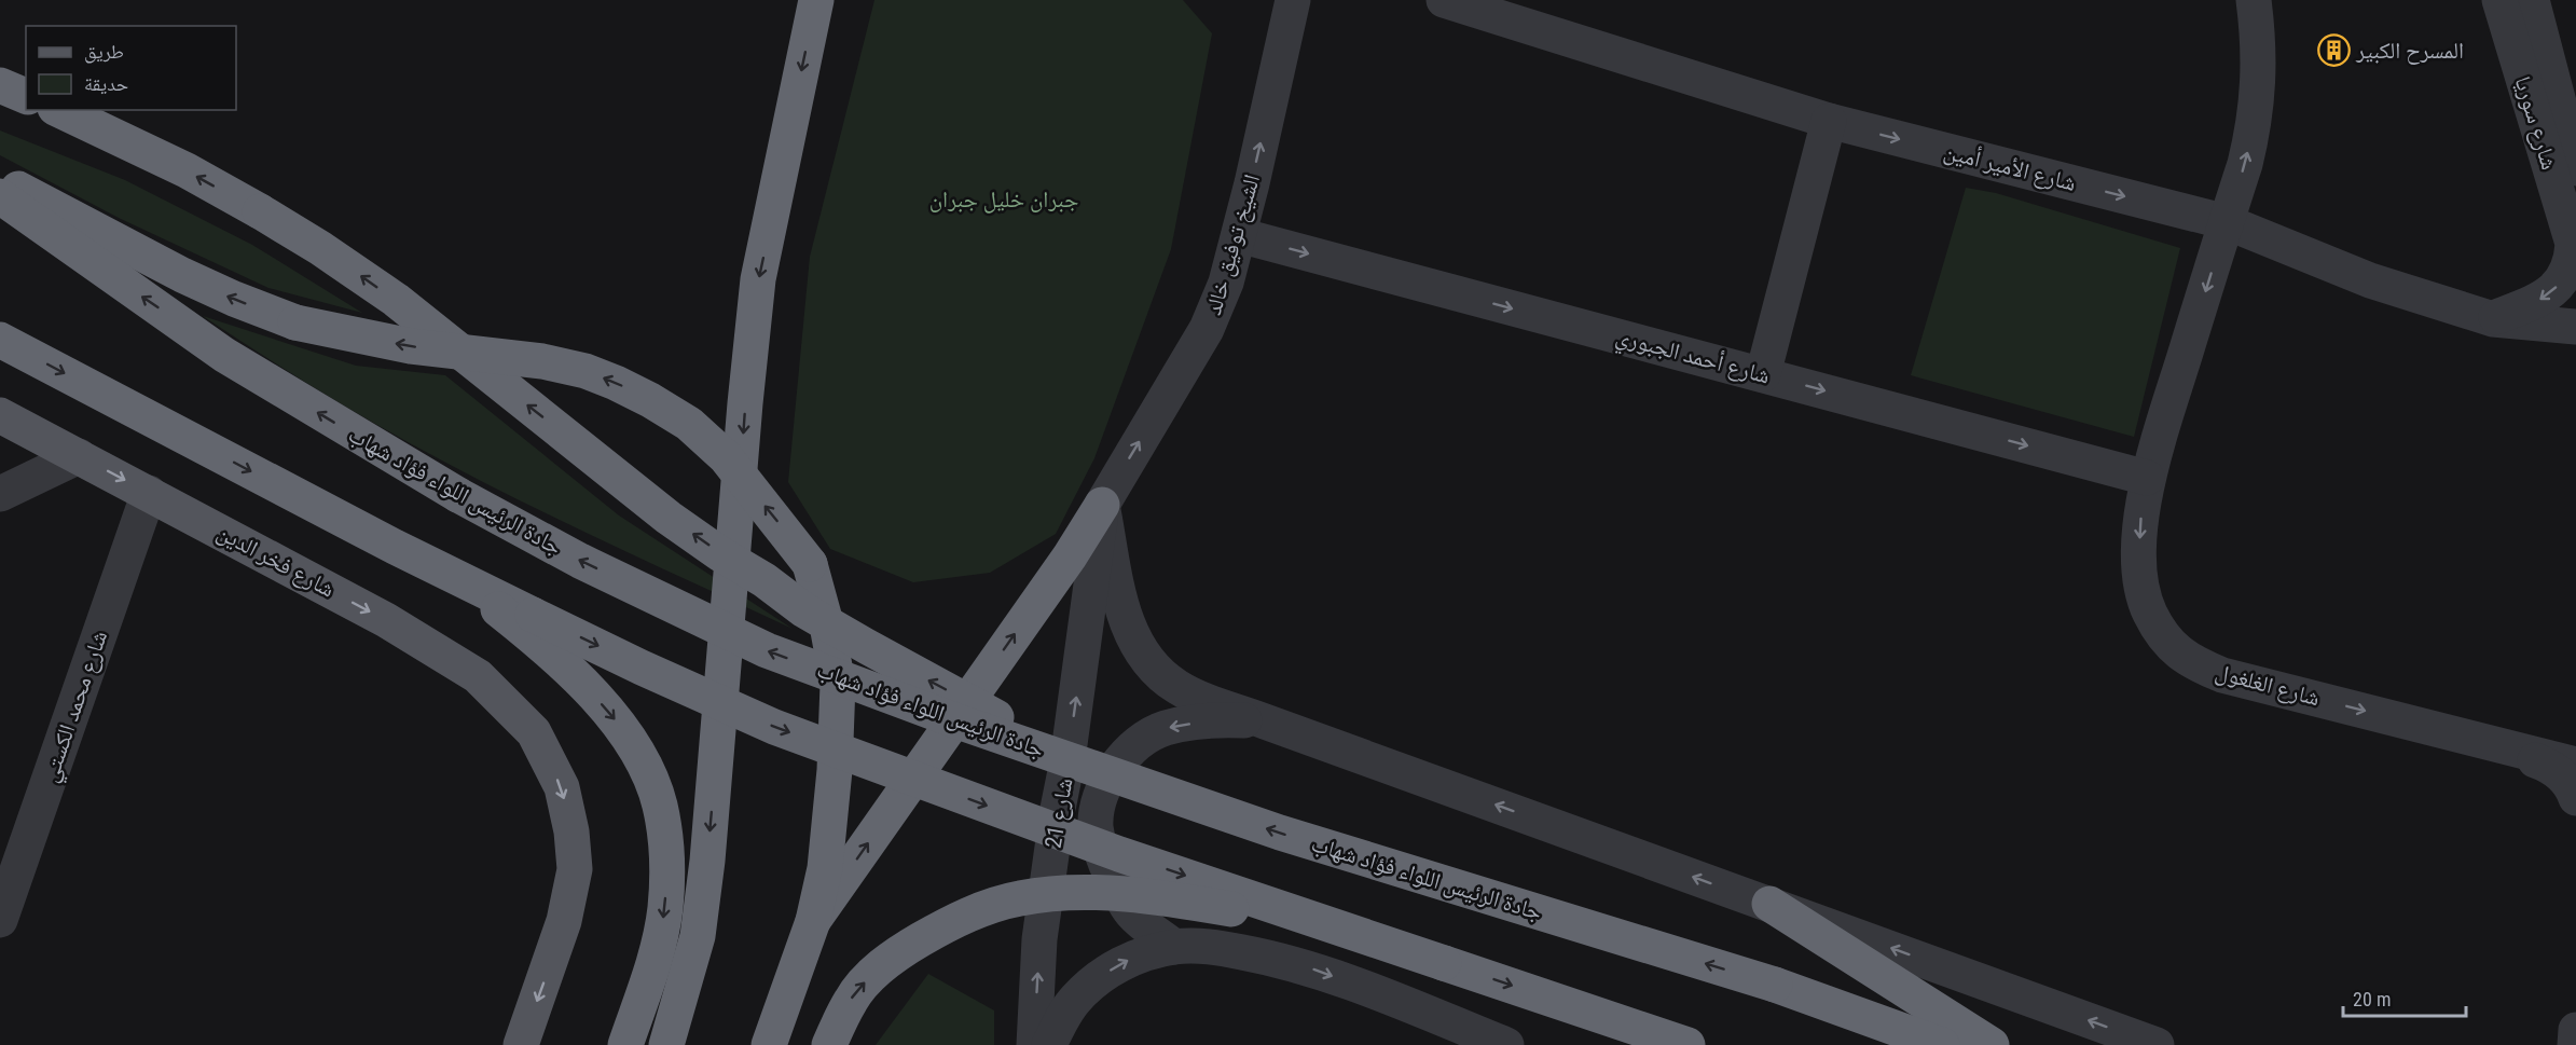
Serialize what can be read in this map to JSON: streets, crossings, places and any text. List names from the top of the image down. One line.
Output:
{"streets":{"highway":["جادة الرئيس اللواء فؤاد شهاب"],"main road":["شارع فخر الدين"],"street":["شارع سوريا","شارع الأمير أمين","الشيخ توفيق خالد","شارع أحمد الجبوري","شارع الغلغول","شارع محمد الكستي","شارع 21"]},"crossings":[["شارع سوريا","شارع الأمير أمين"],["شارع الأمير أمين","شارع الغلغول"],["الشيخ توفيق خالد","شارع أحمد الجبوري"],["الشيخ توفيق خالد","شارع 21"],["شارع أحمد الجبوري","شارع الغلغول"],["شارع فخر الدين","شارع محمد الكستي"]],"one_way":["الشيخ توفيق خالد","شارع أحمد الجبوري","شارع فخر الدين","شارع 21"],"parks":["جبران خليل جبران"],"places":{"building":["المسرح الكبير"]},"legend":["طريق","حديقة"],"scale_bar":"20 m"}
